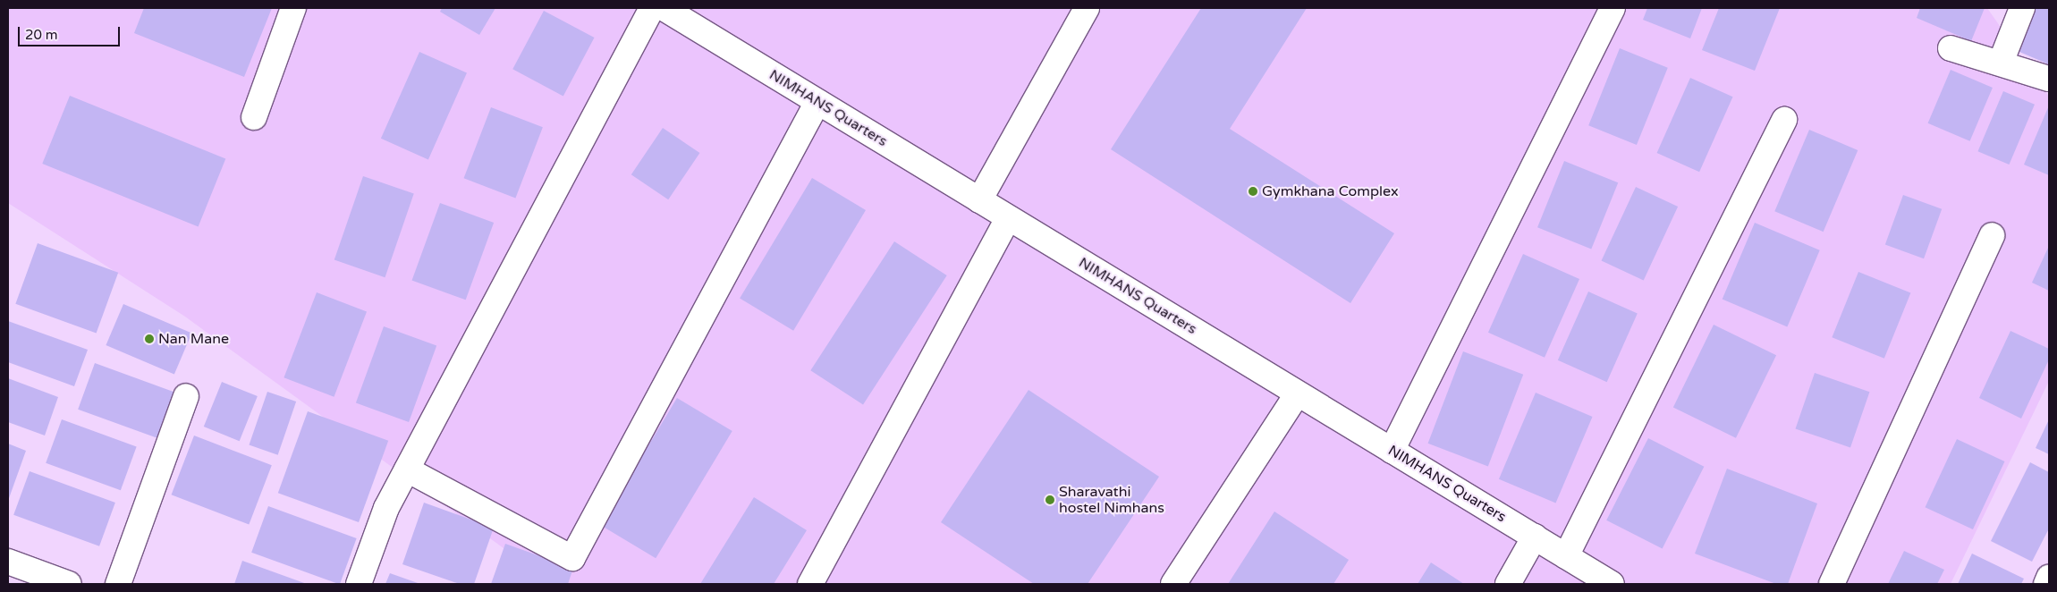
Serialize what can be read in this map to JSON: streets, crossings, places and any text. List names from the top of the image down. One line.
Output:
{"streets":{"street":["NIMHANS Quarters"]},"places":["Gymkhana Complex","Nan Mane","Sharavathi hostel Nimhans"],"scale_bar":"20 m"}
